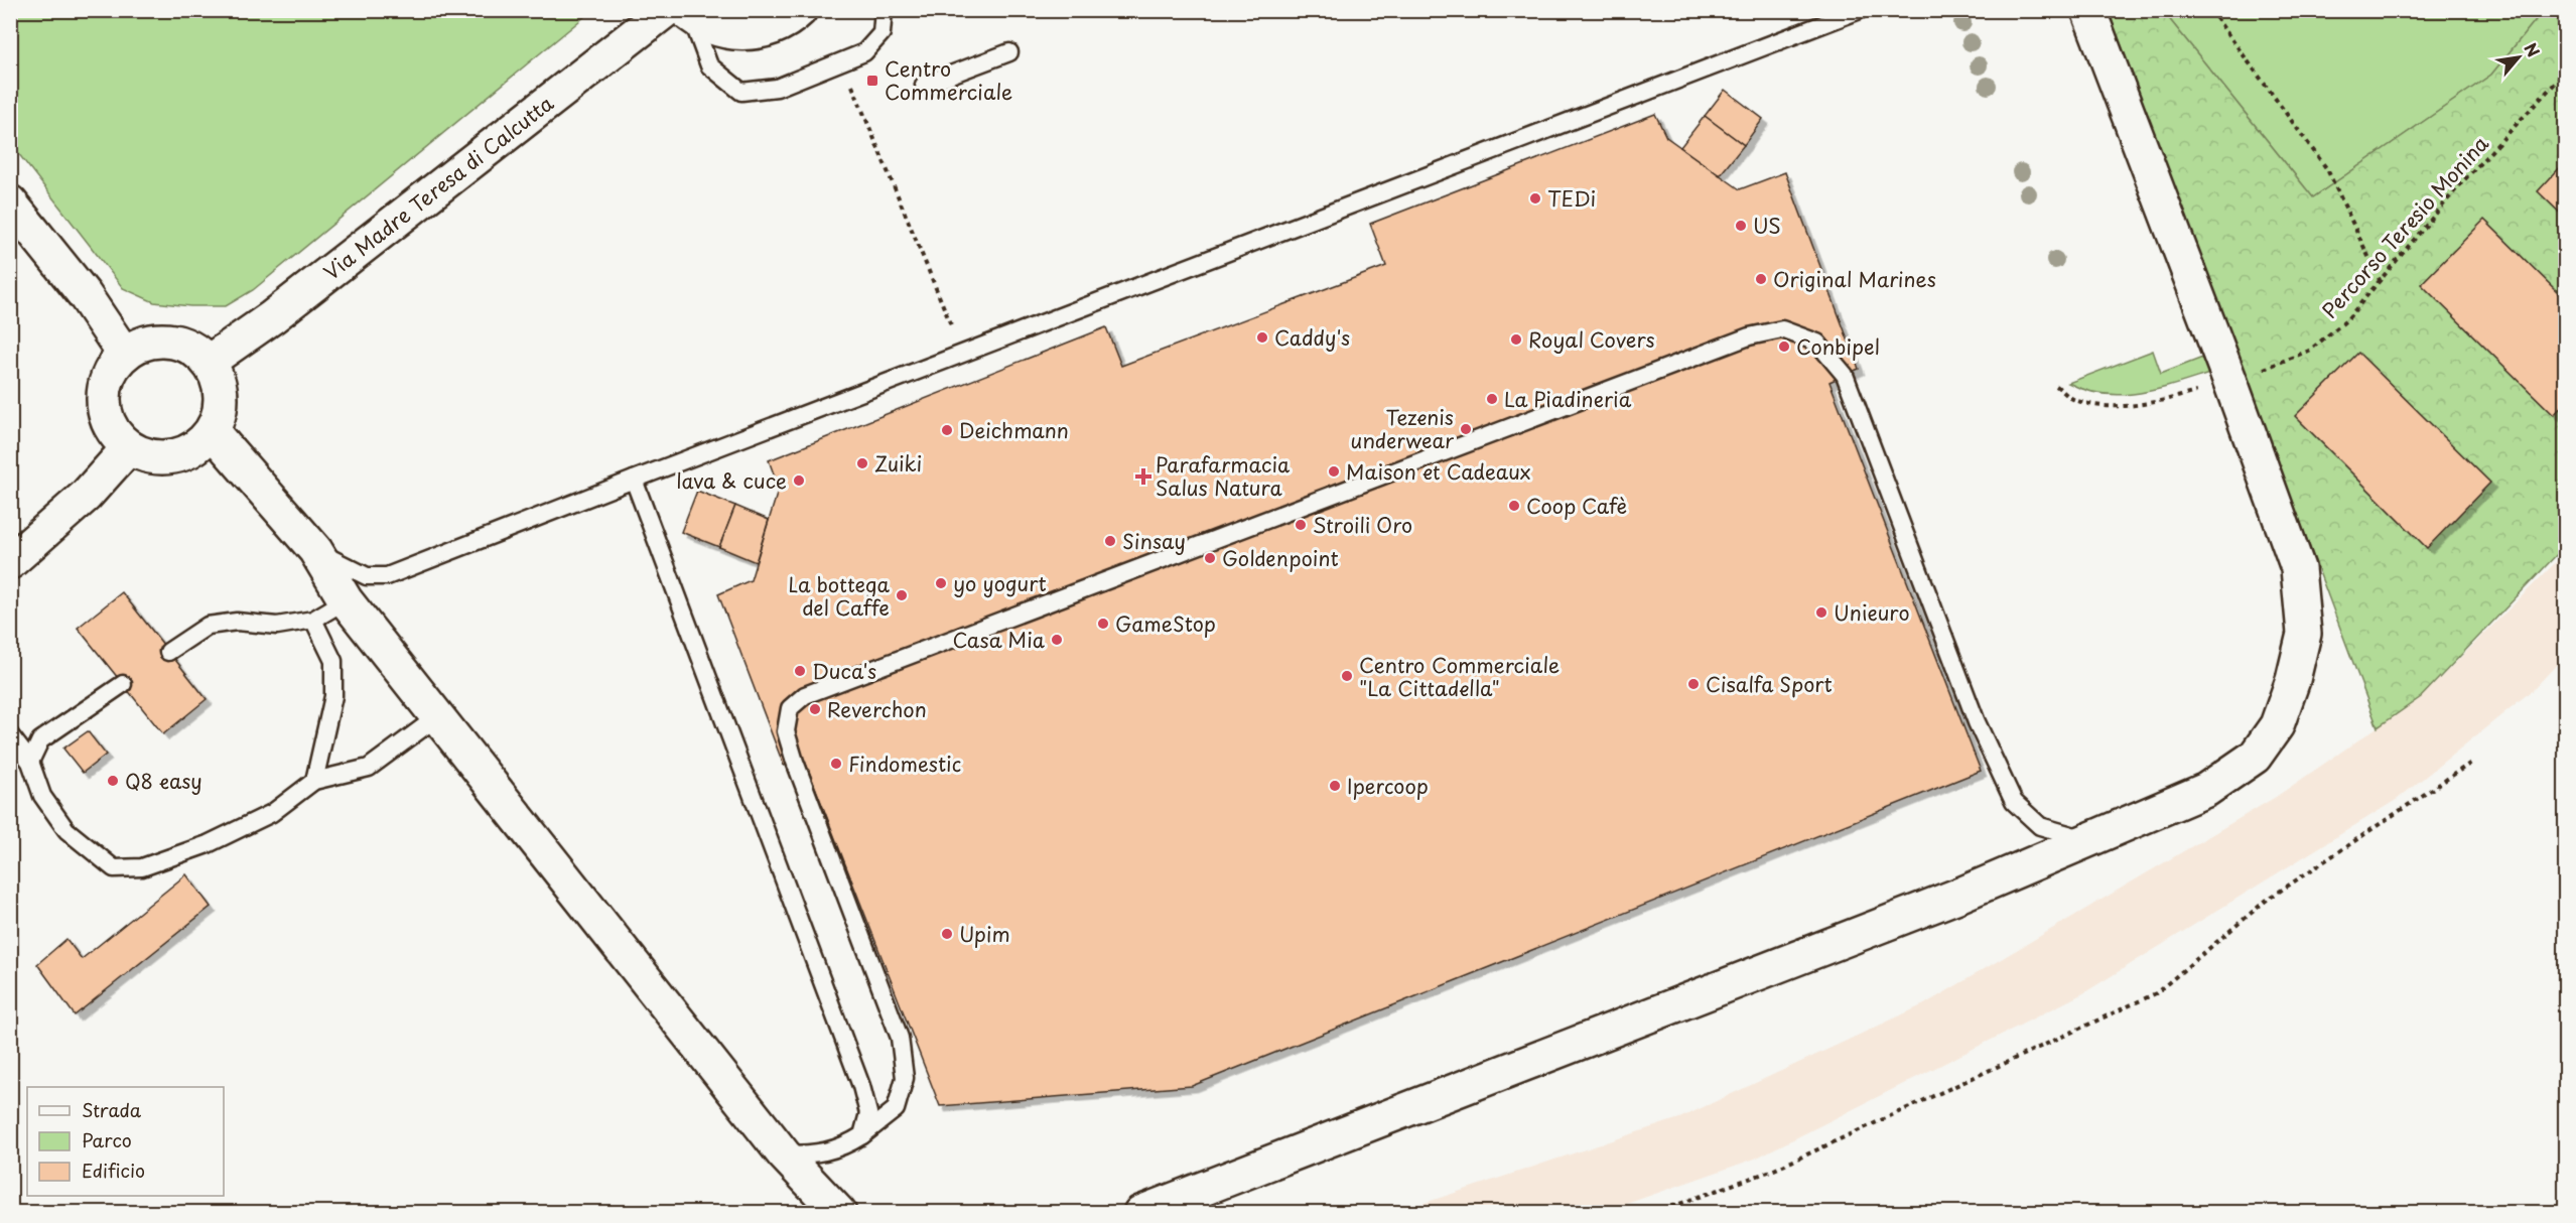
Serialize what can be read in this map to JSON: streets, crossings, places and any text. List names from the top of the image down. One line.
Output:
{"streets":{"street":["Via Madre Teresa di Calcutta"],"path":["Percorso Teresio Monina"]},"places":{"transit":["Centro Commerciale"],"other":["TEDi","US","Original Marines","Caddy's","Royal Covers","Conbipel","La Piadineria","Tezenis underwear","Deichmann","Zuiki","Maison et Cadeaux","lava & cuce","Coop Cafè","Stroili Oro","Sinsay","Goldenpoint","yo yogurt","La bottega del Caffe","Unieuro","GameStop","Casa Mia","Duca's","Centro Commerciale \"La Cittadella\"","Cisalfa Sport","Reverchon","Findomestic","Q8 easy","Ipercoop","Upim"],"health":["Parafarmacia Salus Natura"]},"legend":["Strada","Parco","Edificio"],"north":"top right"}
